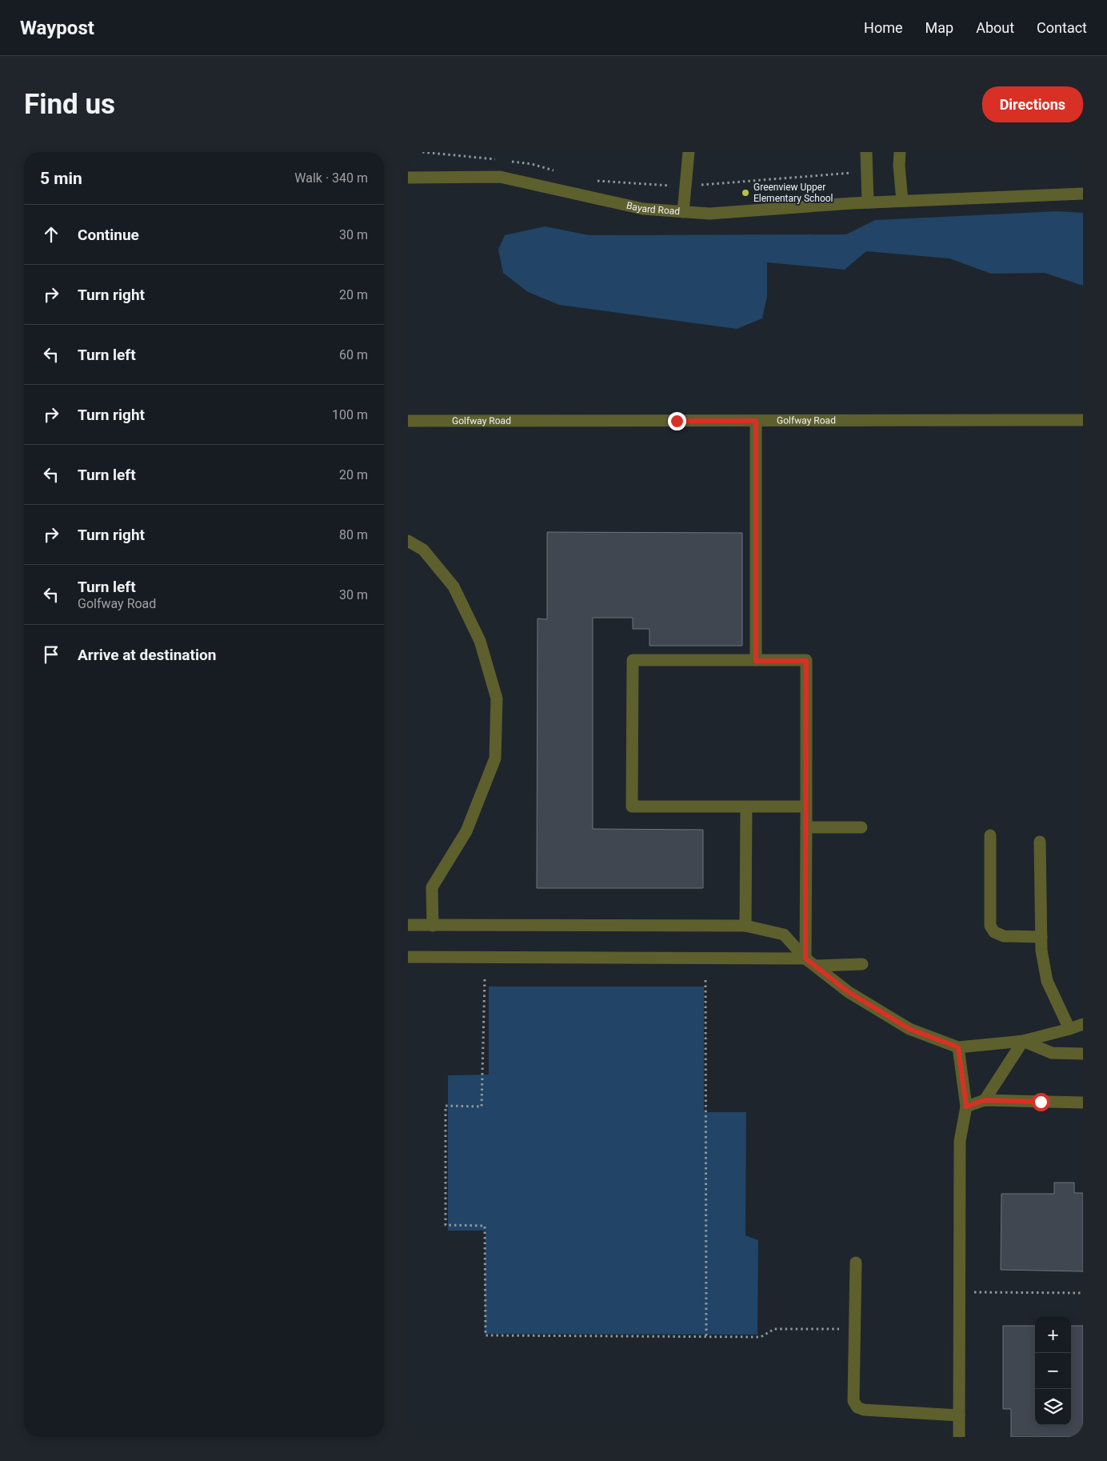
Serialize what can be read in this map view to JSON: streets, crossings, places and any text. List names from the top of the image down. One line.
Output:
{"streets":{"street":["Bayard Road","Golfway Road"]},"places":["Greenview Upper Elementary School"],"page":{"header":"Waypost","nav":["Home","Map","About","Contact"],"buttons":"Directions","title":"Find us","heading":["5 min","Walk · 340 m"],"list":[["Continue","30 m"],["Turn right","20 m"],["Turn left","60 m"],["Turn right","100 m"],["Turn left","20 m"],["Turn right","80 m"],["Turn left","Golfway Road","30 m"],"Arrive at destination"],"map_buttons":["+","−"]}}
